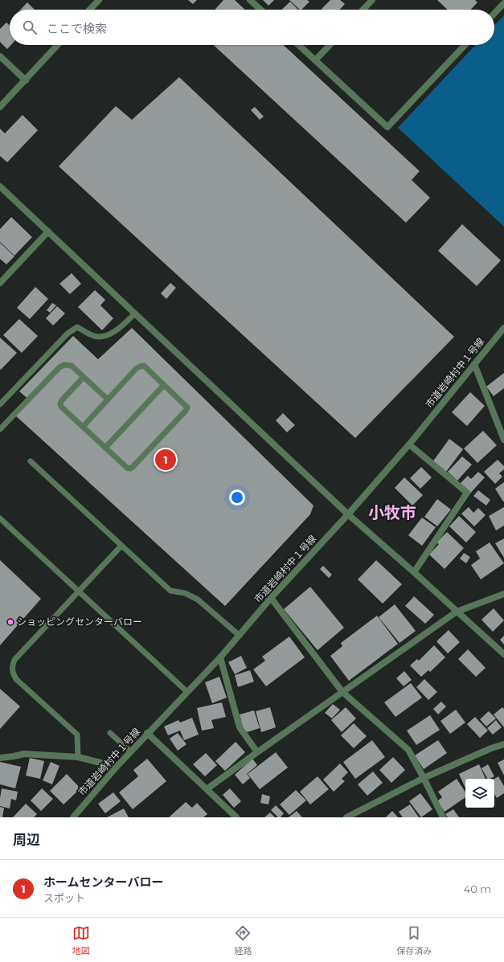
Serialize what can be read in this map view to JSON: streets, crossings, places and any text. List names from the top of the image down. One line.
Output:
{"streets":{"street":["市道岩崎村中１号線"]},"districts":["小牧市"],"places":["ショッピングセンターバロー"],"page":{"search":"ここで検索","pins":"1","heading":"周辺","list":[{"mark":"1","name":"ホームセンターバロー","note":"スポット","value":"40 m"}],"nav":["地図","経路","保存済み"]}}
